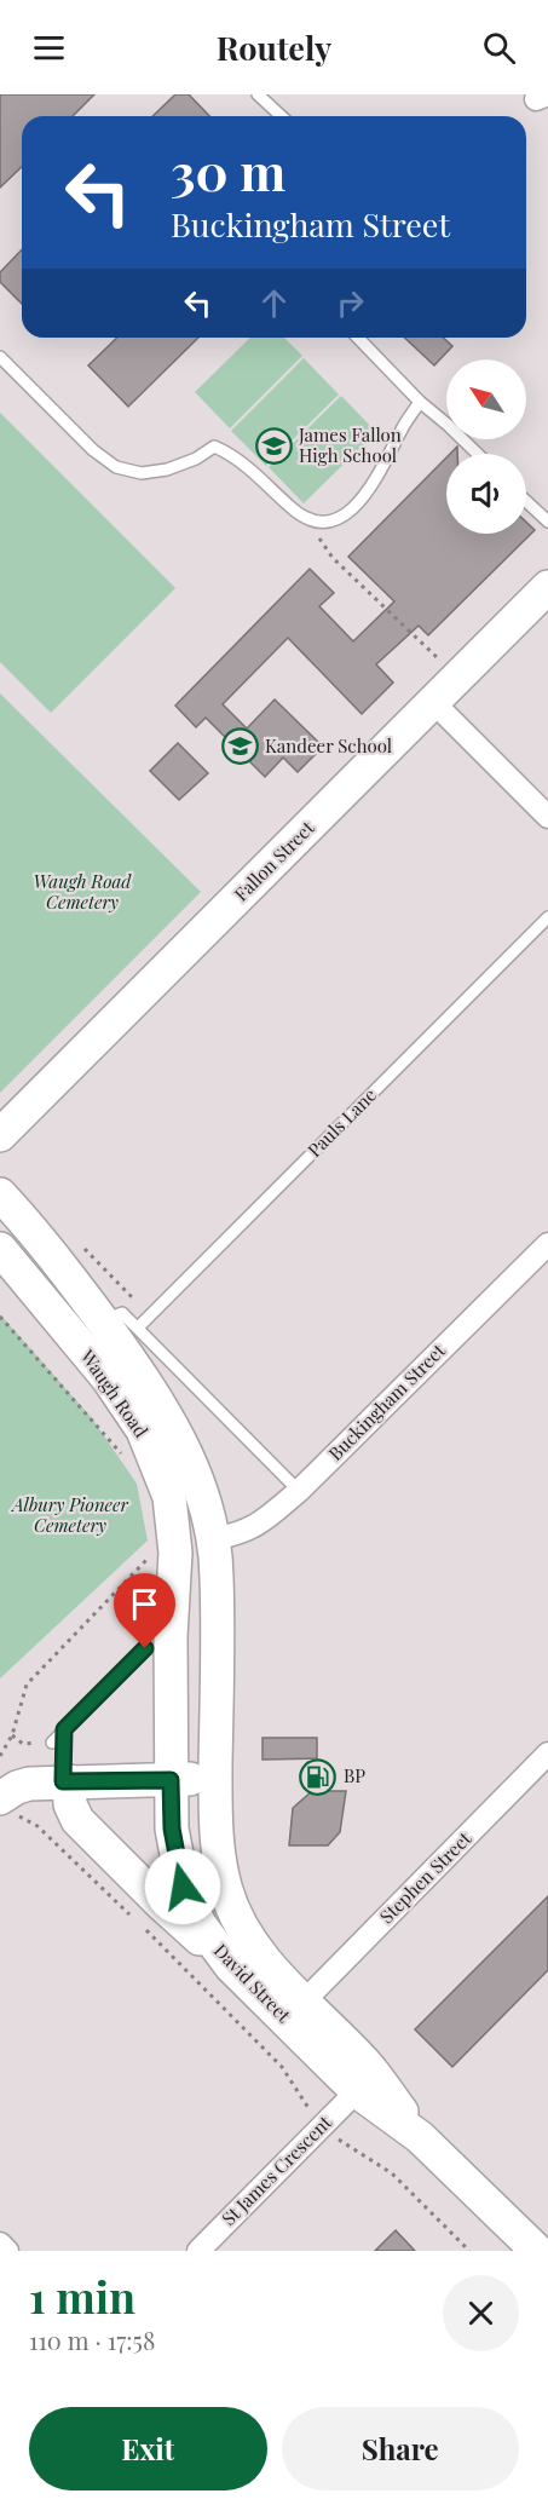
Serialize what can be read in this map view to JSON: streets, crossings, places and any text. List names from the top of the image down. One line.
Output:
{"streets":{"main road":["Fallon Street","Waugh Road","David Street"],"street":["Buckingham Street","Stephen Street","St James Crescent"],"lane":["Pauls Lane"]},"crossings":[["Pauls Lane","Waugh Road"],["Waugh Road","Buckingham Street"],["Waugh Road","David Street"],["Stephen Street","David Street"],["David Street","St James Crescent"]],"parks":["Waugh Road Cemetery","Albury Pioneer Cemetery"],"places":{"school or university":["James Fallon High School","Kandeer School"],"fuel station":["BP"]},"north":"top left","page":{"header":"Routely","turn":["30 m","Buckingham Street"],"heading":["1 min","110 m · 17:58"],"buttons":["Exit","Share"]}}
